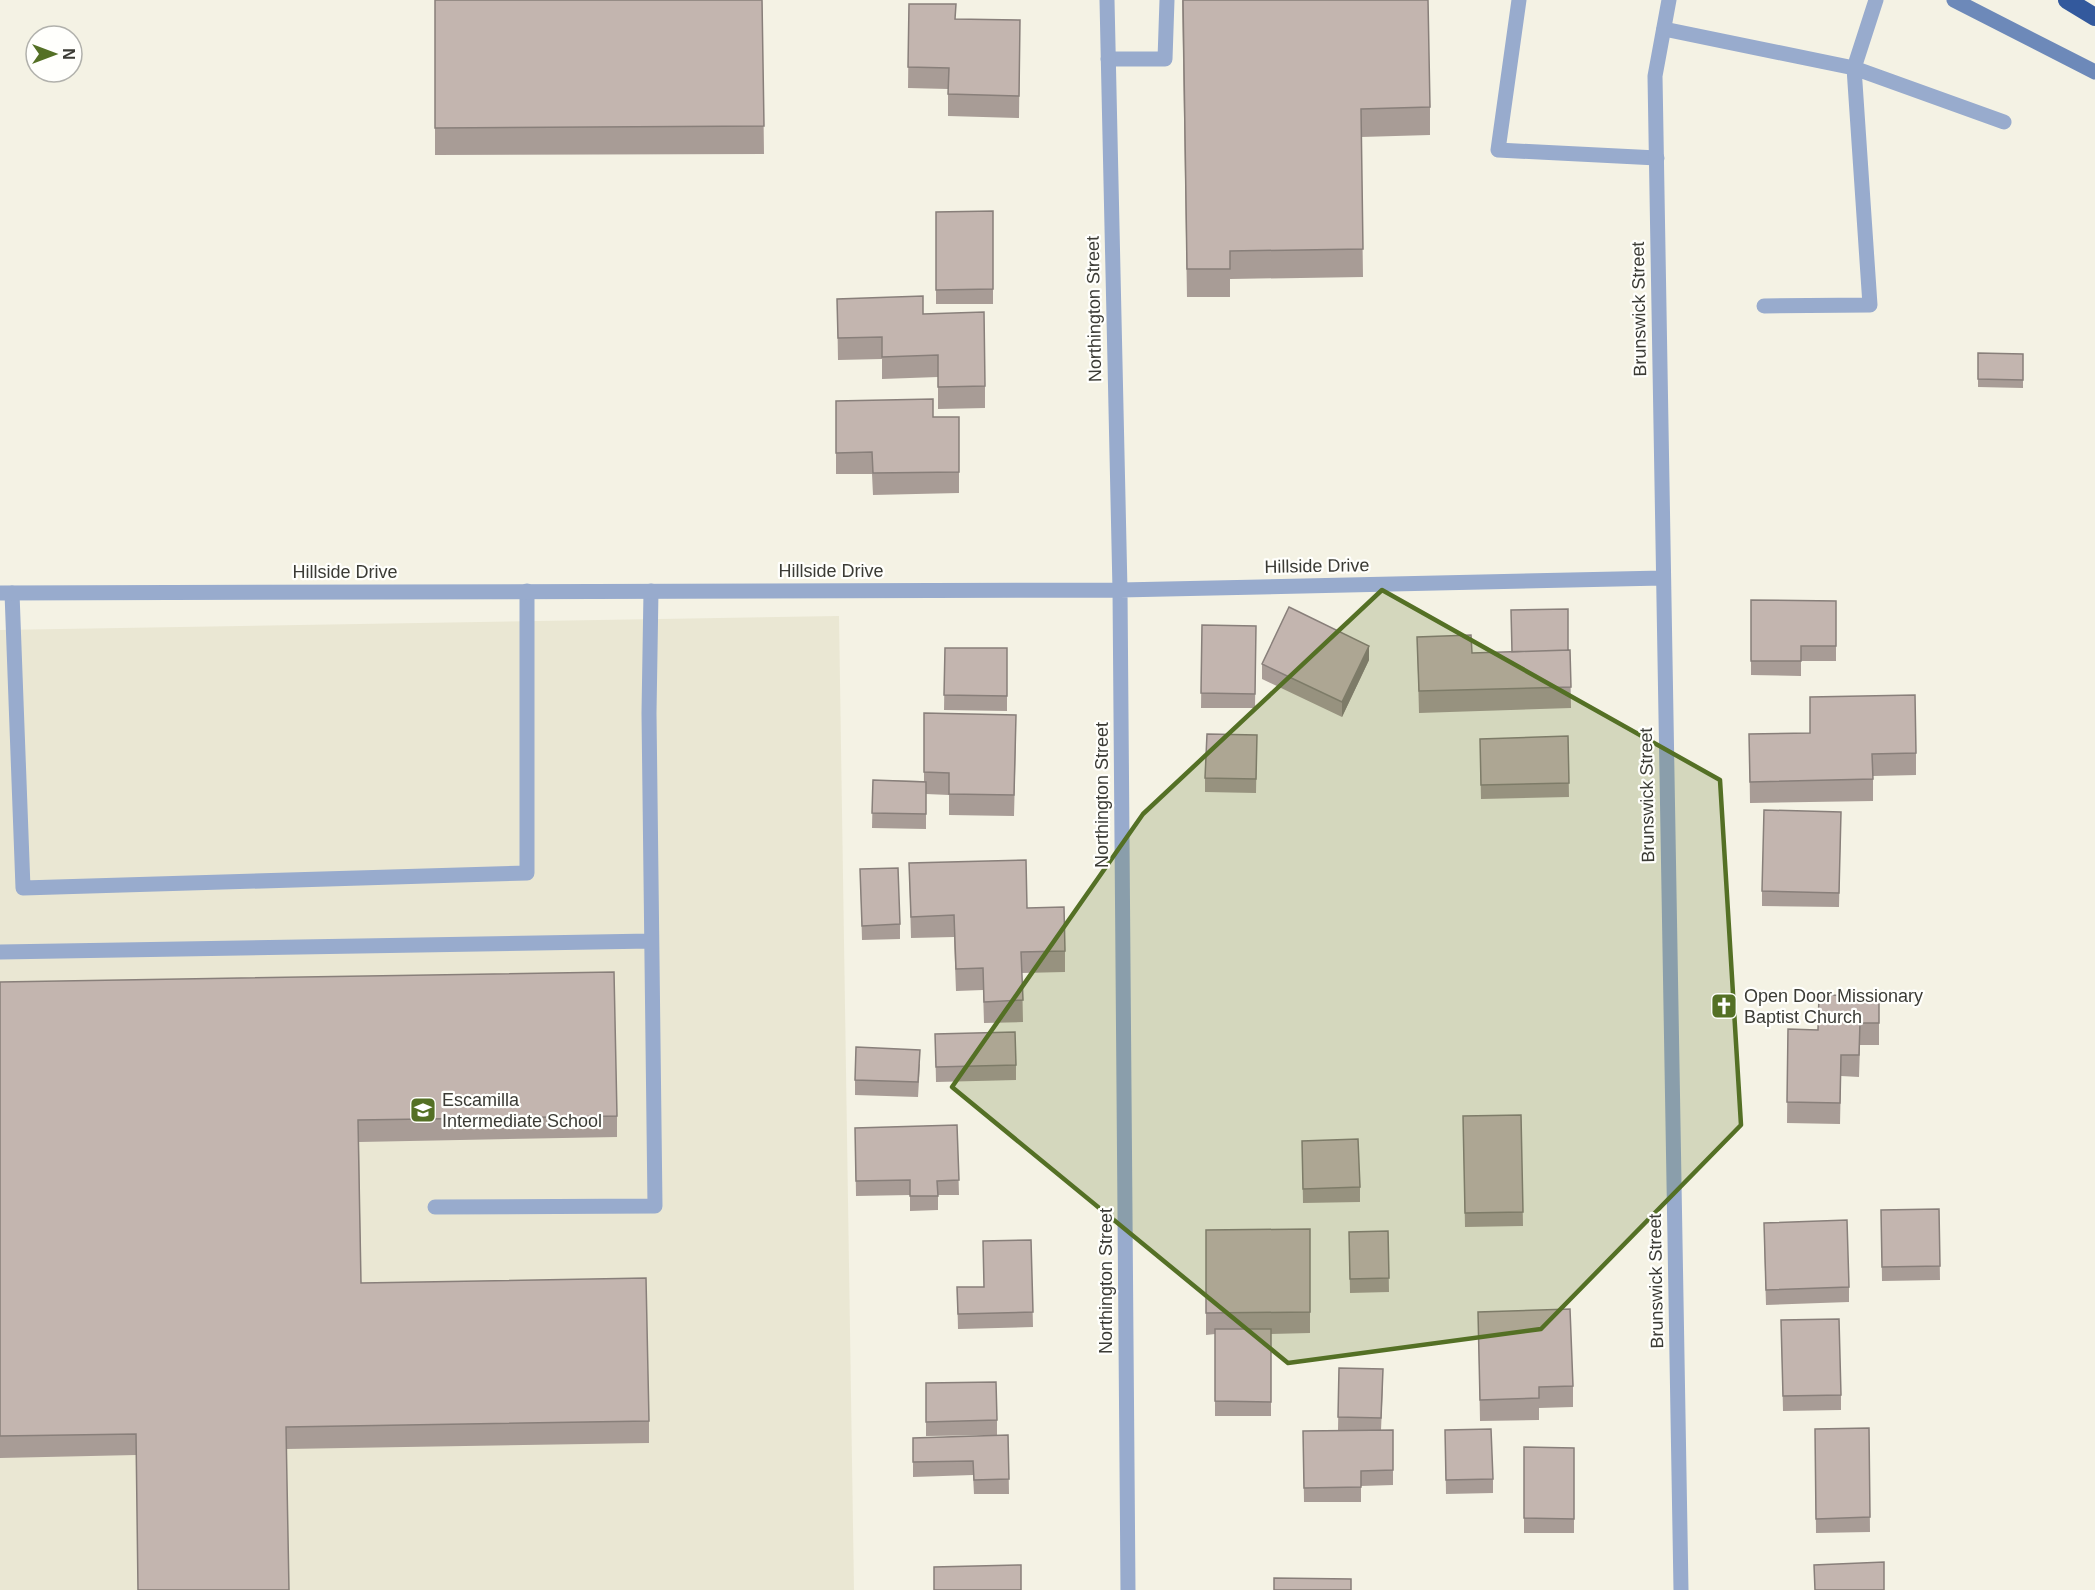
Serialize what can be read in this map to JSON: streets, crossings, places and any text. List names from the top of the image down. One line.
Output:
{"streets":{"street":["Northington Street","Brunswick Street","Hillside Drive"]},"crossings":[["Northington Street","Hillside Drive"],["Brunswick Street","Hillside Drive"]],"places":{"church":["Open Door Missionary Baptist Church"],"school or university":["Escamilla Intermediate School"]},"north":"right"}
